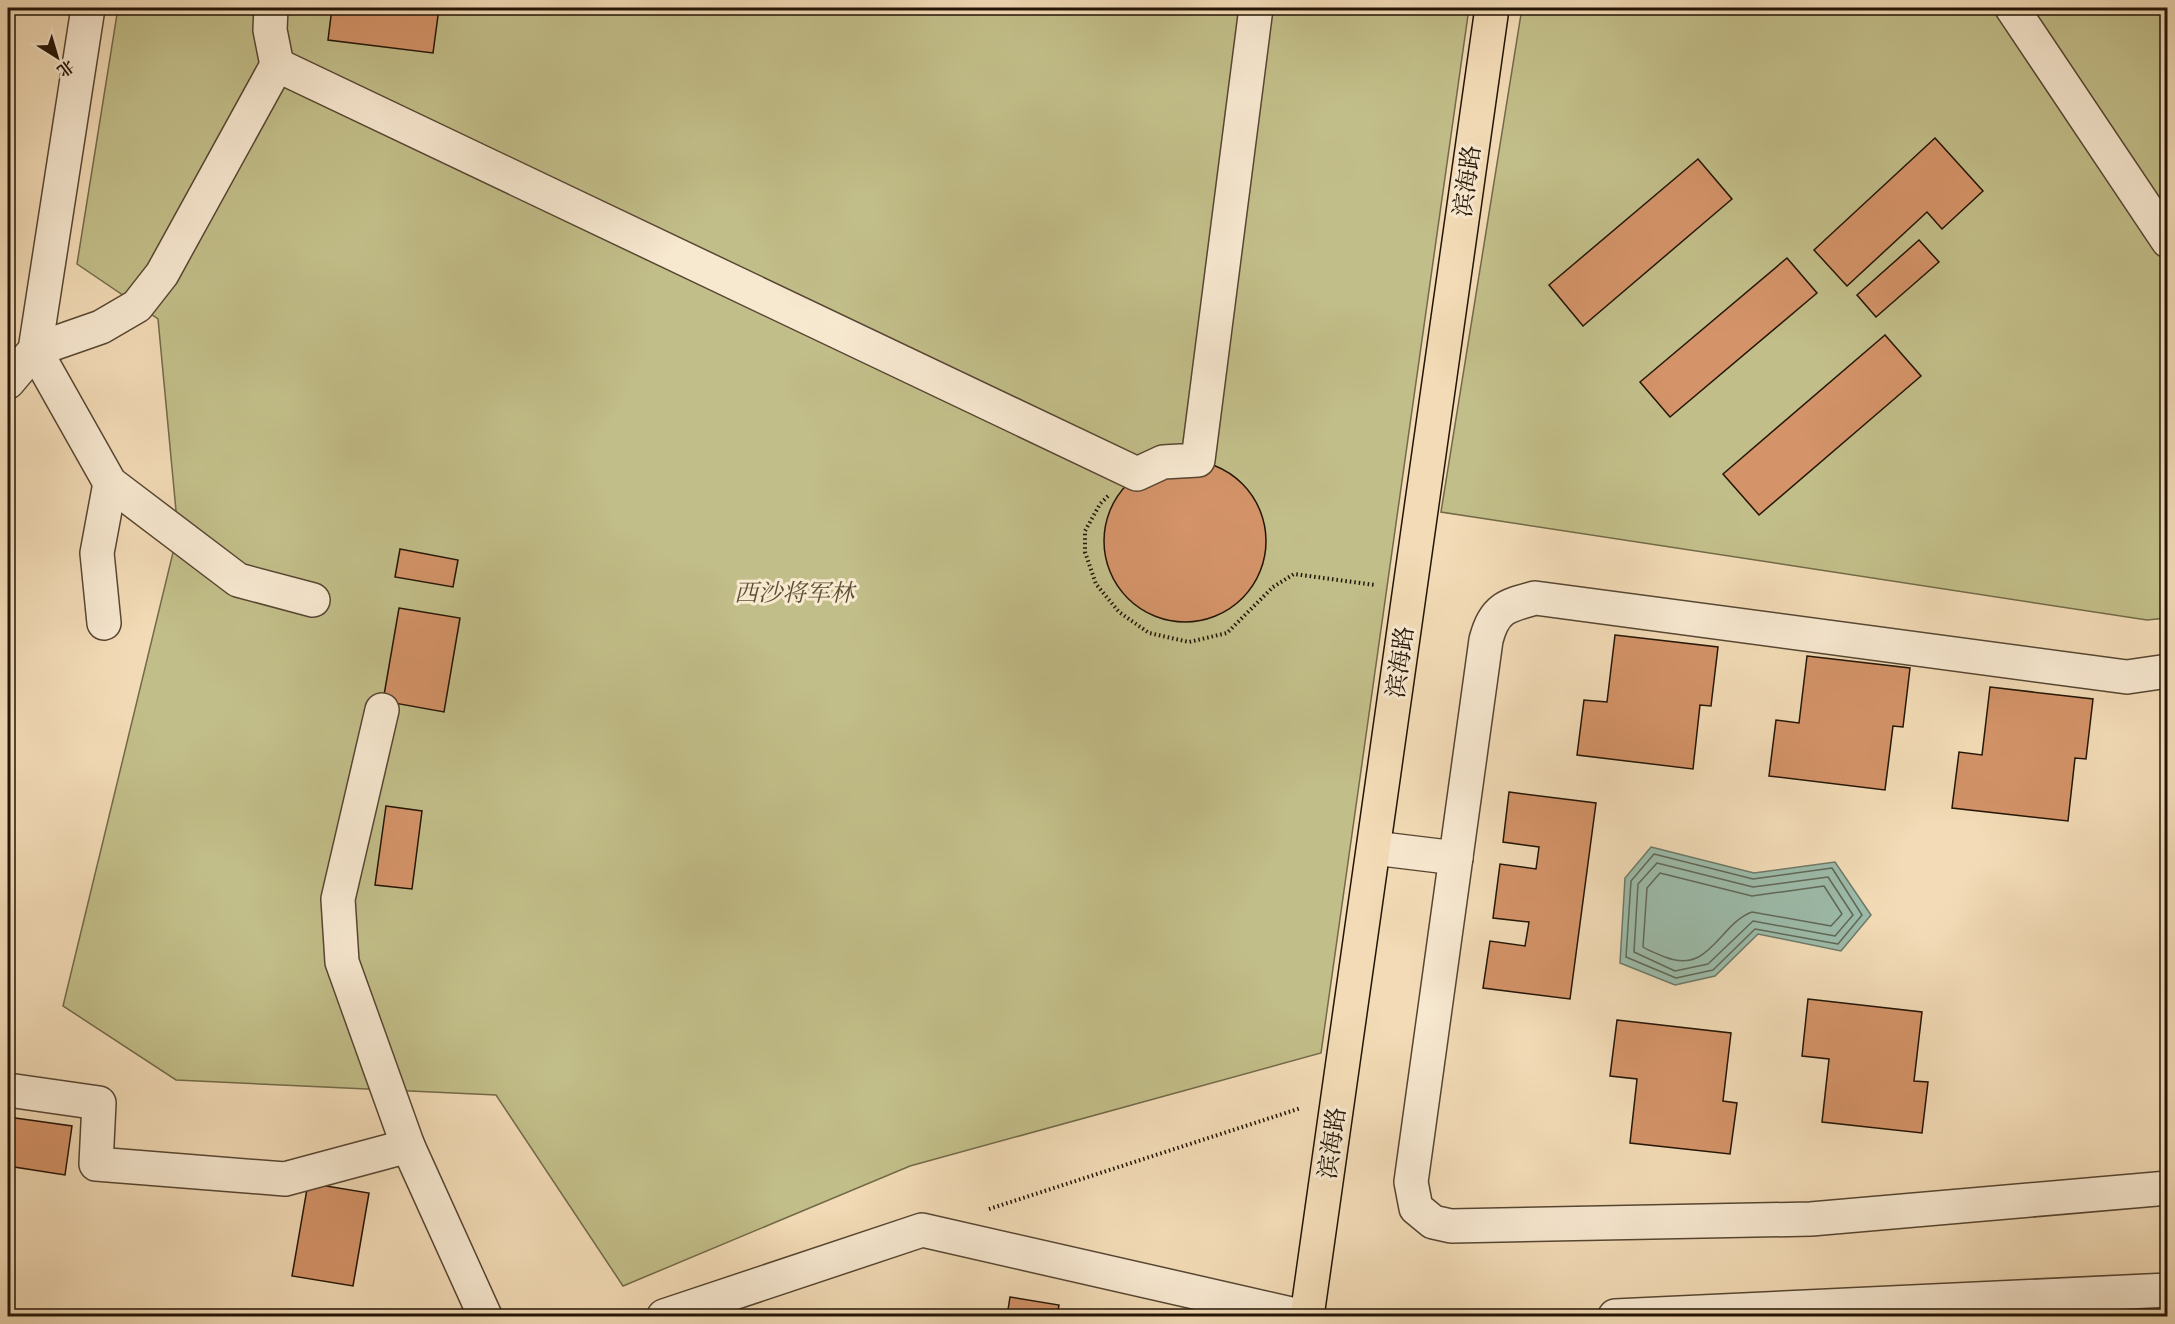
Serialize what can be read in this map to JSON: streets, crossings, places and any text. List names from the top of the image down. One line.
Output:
{"streets":{"main road":["滨海路"]},"parks":["西沙将军林"],"north":"bottom right"}
